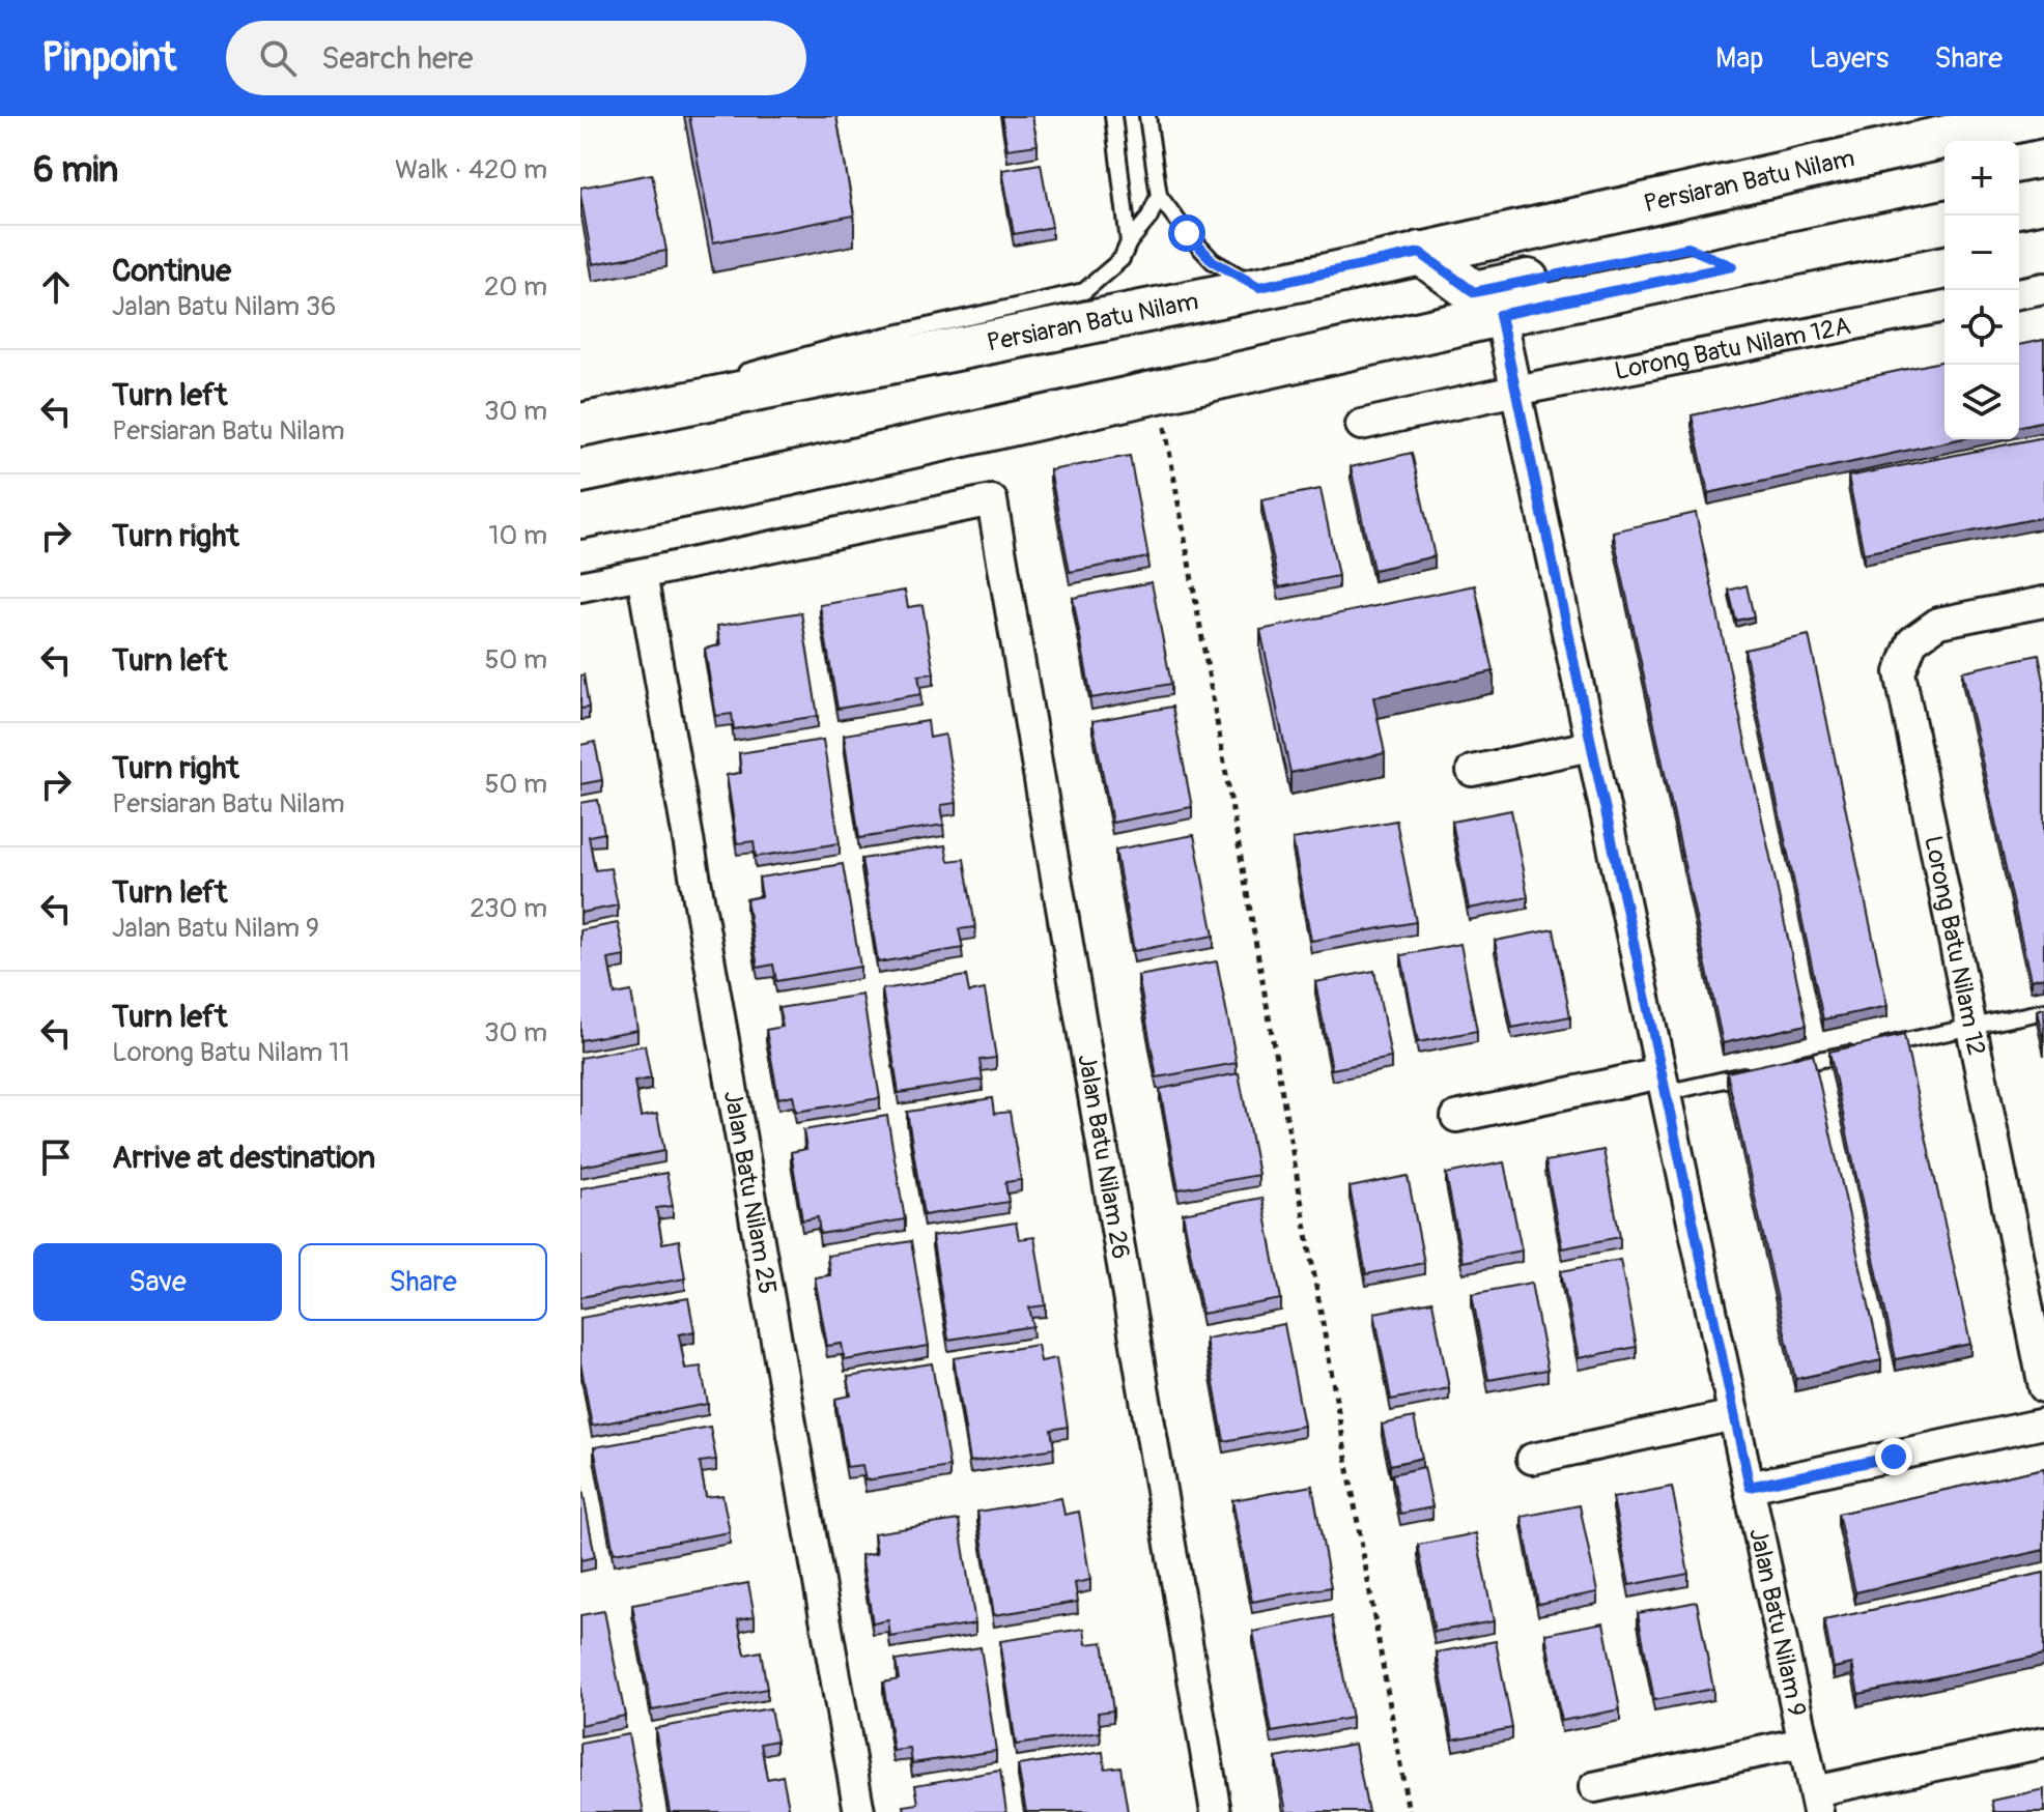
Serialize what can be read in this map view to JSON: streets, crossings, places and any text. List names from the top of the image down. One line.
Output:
{"streets":{"main road":["Persiaran Batu Nilam"],"street":["Lorong Batu Nilam 12A","Lorong Batu Nilam 12","Jalan Batu Nilam 26","Jalan Batu Nilam 25","Jalan Batu Nilam 9"]},"crossings":[["Lorong Batu Nilam 12A","Jalan Batu Nilam 9"],["Jalan Batu Nilam 26","Jalan Batu Nilam 25"]],"page":{"header":"Pinpoint","search":"Search here","nav":["Map","Layers","Share"],"heading":["6 min","Walk · 420 m"],"map_buttons":["+","−"],"list":[["Continue","Jalan Batu Nilam 36","20 m"],["Turn left","Persiaran Batu Nilam","30 m"],["Turn right","10 m"],["Turn left","50 m"],["Turn right","Persiaran Batu Nilam","50 m"],["Turn left","Jalan Batu Nilam 9","230 m"],["Turn left","Lorong Batu Nilam 11","30 m"],"Arrive at destination"],"buttons":["Save","Share"]}}
